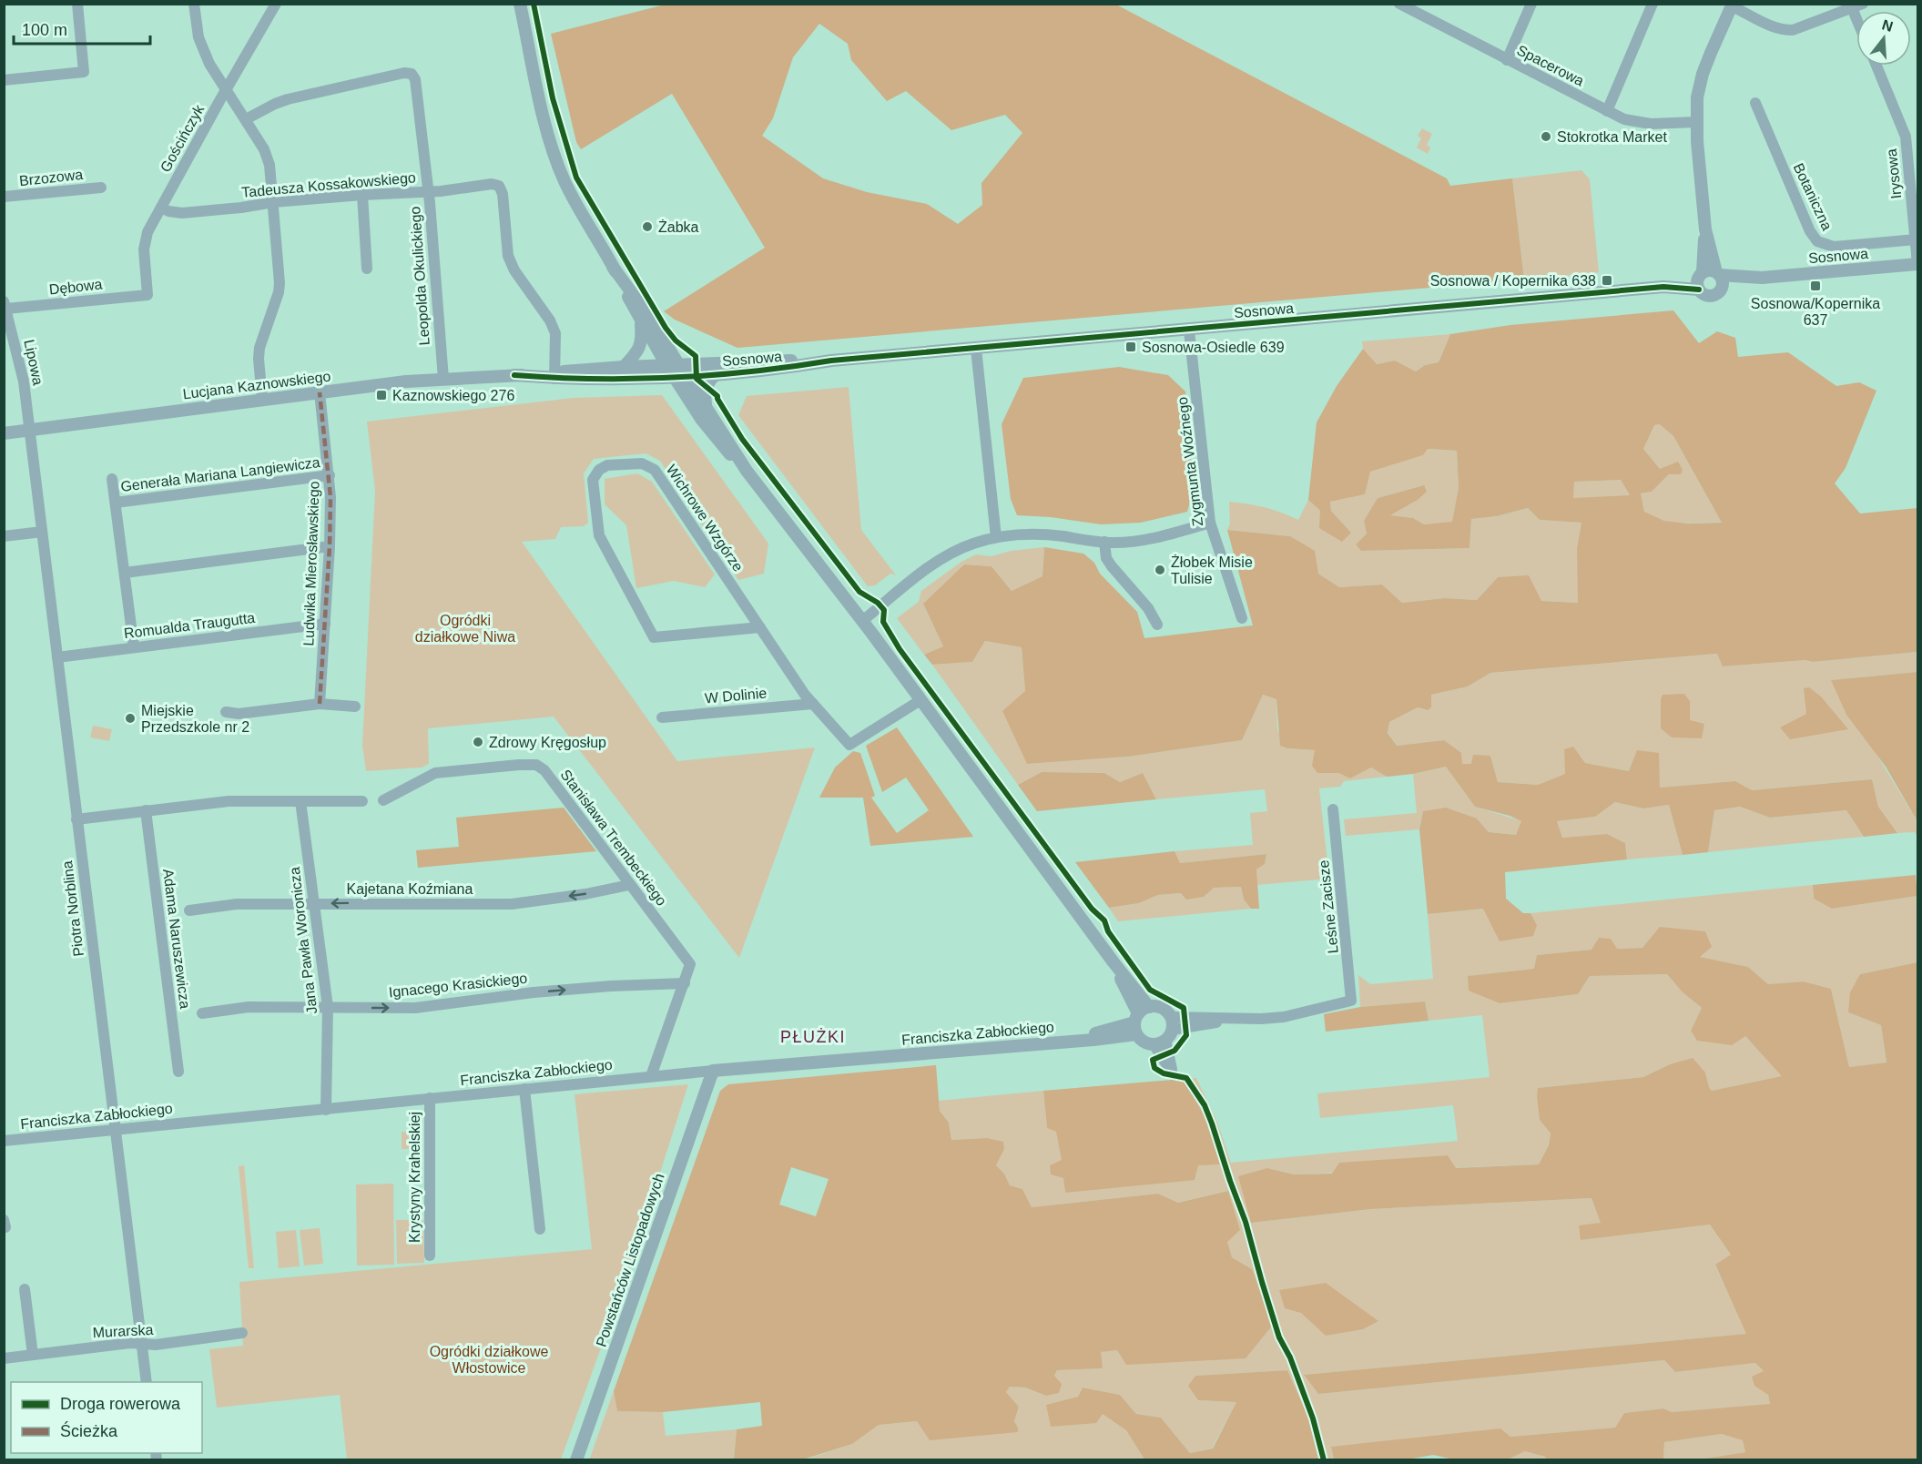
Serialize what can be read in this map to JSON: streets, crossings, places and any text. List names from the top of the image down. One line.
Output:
{"streets":{"street":["Spacerowa","Gościńczyk","Irysowa","Brzozowa","Tadeusza Kossakowskiego","Botaniczna","Sosnowa","Leopolda Okulickiego","Dębowa","Lipowa","Lucjana Kaznowskiego","Zygmunta Woźnego","Generała Mariana Langiewicza","Wichrowe Wzgórze","Ludwika Mierosławskiego","Romualda Traugutta","W Dolinie","Stanisława Trembeckiego","Kajetana Koźmiana","Leśne Zacisze","Piotra Norblina","Adama Naruszewicza","Jana Pawła Woronicza","Ignacego Krasickiego","Franciszka Zabłockiego","Krystyny Krahelskiej","Powstańców Listopadowych","Murarska"]},"crossings":[["Gościńczyk","Tadeusza Kossakowskiego"],["Gościńczyk","Dębowa"],["Irysowa","Botaniczna"],["Irysowa","Sosnowa"],["Tadeusza Kossakowskiego","Leopolda Okulickiego"],["Tadeusza Kossakowskiego","Lucjana Kaznowskiego"],["Sosnowa","Lucjana Kaznowskiego"],["Sosnowa","Zygmunta Woźnego"],["Leopolda Okulickiego","Lucjana Kaznowskiego"],["Dębowa","Lipowa"],["Lipowa","Lucjana Kaznowskiego"],["Lipowa","Piotra Norblina"],["Lucjana Kaznowskiego","Ludwika Mierosławskiego"],["Lucjana Kaznowskiego","Piotra Norblina"],["Generała Mariana Langiewicza","Ludwika Mierosławskiego"],["Wichrowe Wzgórze","W Dolinie"],["Ludwika Mierosławskiego","Romualda Traugutta"],["Romualda Traugutta","Piotra Norblina"],["Stanisława Trembeckiego","Kajetana Koźmiana"],["Stanisława Trembeckiego","Ignacego Krasickiego"],["Stanisława Trembeckiego","Franciszka Zabłockiego"],["Kajetana Koźmiana","Jana Pawła Woronicza"],["Piotra Norblina","Franciszka Zabłockiego"],["Piotra Norblina","Murarska"],["Jana Pawła Woronicza","Ignacego Krasickiego"],["Jana Pawła Woronicza","Franciszka Zabłockiego"],["Franciszka Zabłockiego","Krystyny Krahelskiej"],["Franciszka Zabłockiego","Powstańców Listopadowych"]],"one_way":["Kajetana Koźmiana","Ignacego Krasickiego"],"districts":["PŁUŻKI"],"parks":["Ogródki działkowe Niwa","Ogródki działkowe Włostowice"],"places":{"other":["Stokrotka Market","Żabka","Żłobek Misie Tulisie","Miejskie Przedszkole nr 2","Zdrowy Kręgosłup"],"transit":["Sosnowa / Kopernika 638","Sosnowa/Kopernika 637","Sosnowa-Osiedle 639","Kaznowskiego 276"]},"legend":["Droga rowerowa","Ścieżka"],"scale_bar":"100 m","north":"top"}
